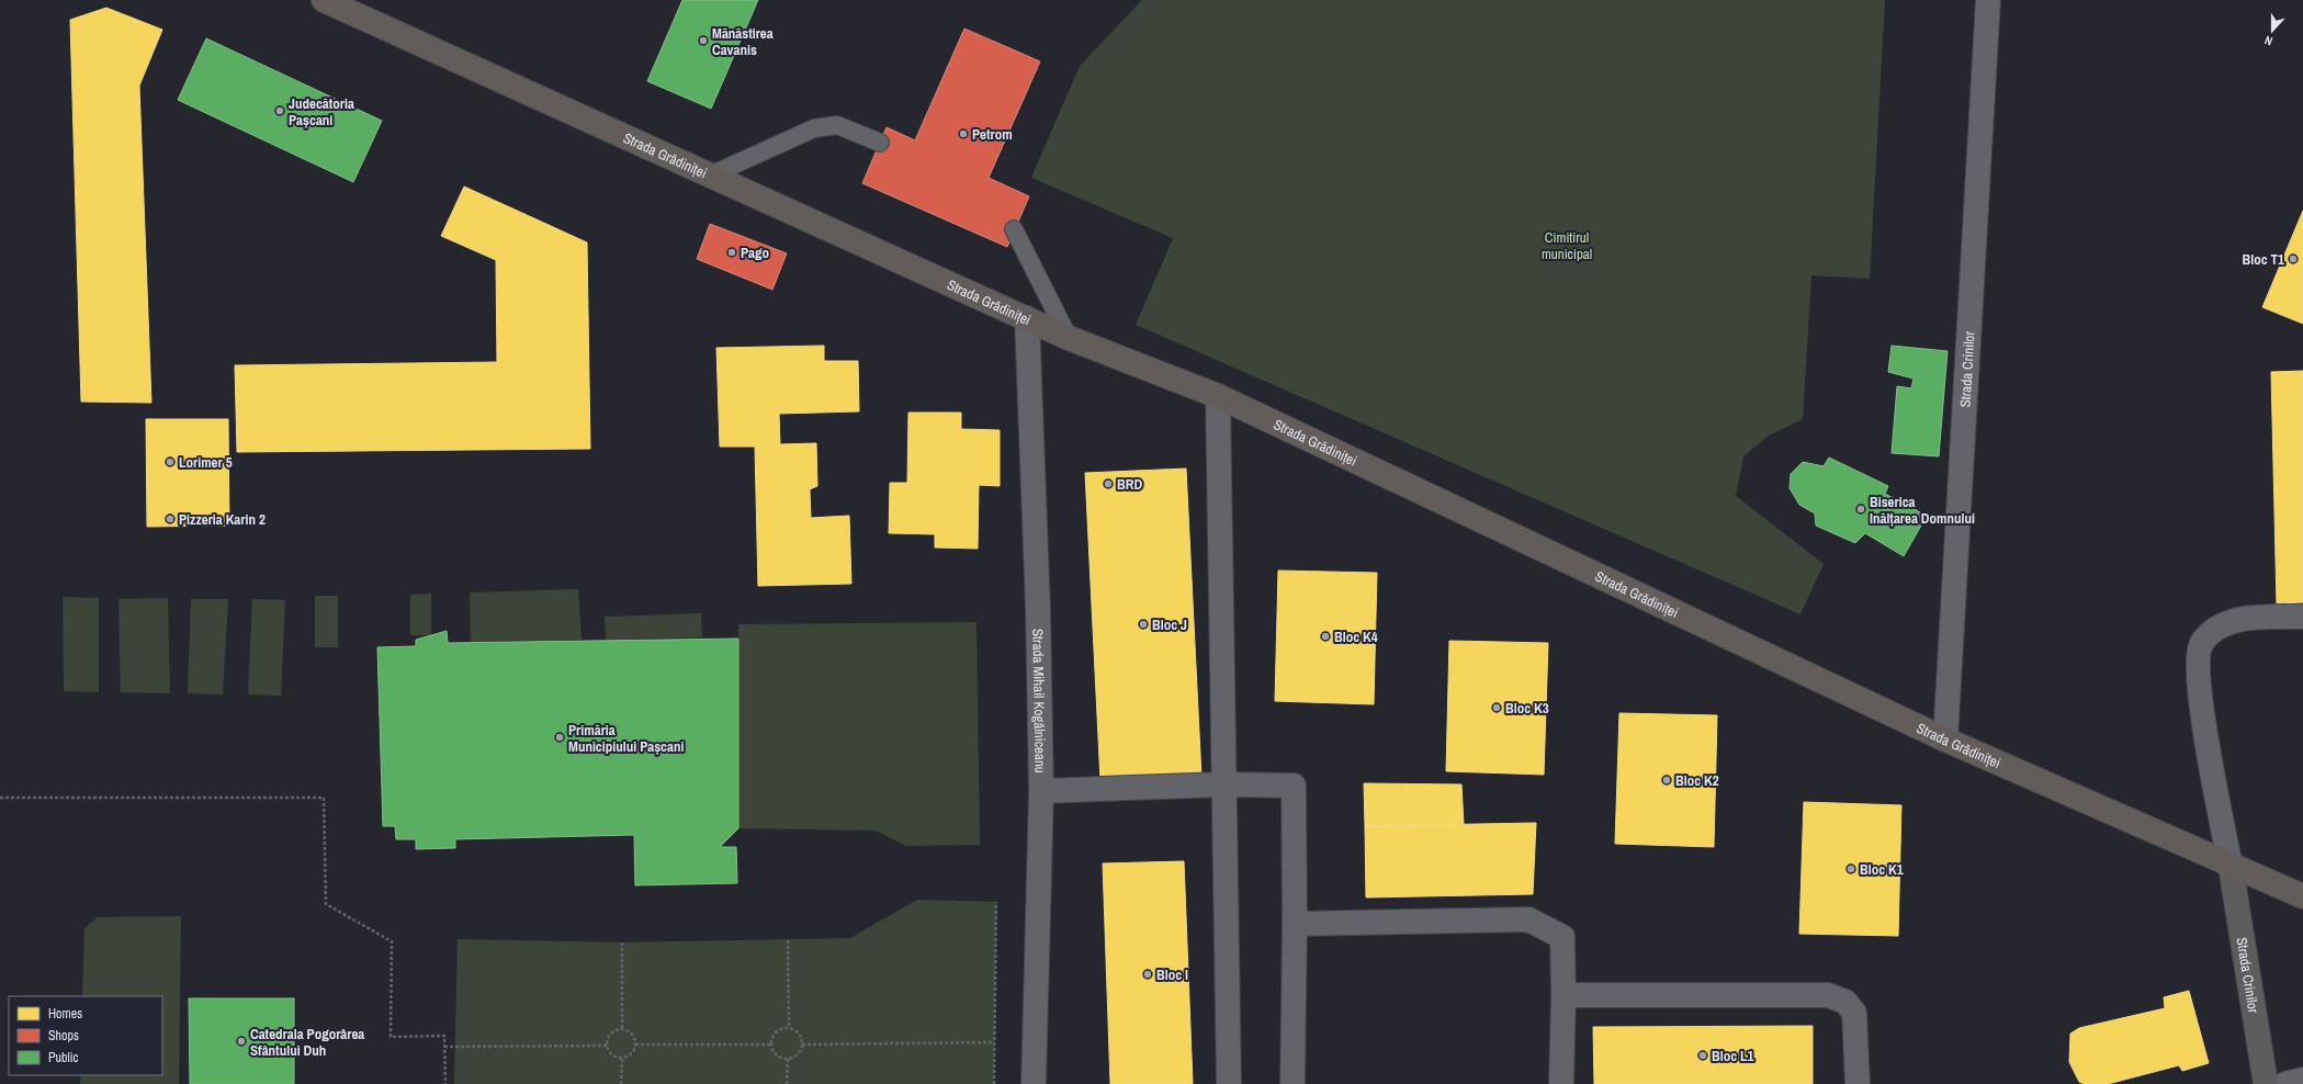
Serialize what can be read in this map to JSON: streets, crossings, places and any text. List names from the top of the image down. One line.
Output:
{"streets":{"main road":["Strada Grădiniței","Strada Crinilor"],"street":["Strada Mihail Kogălniceanu"]},"crossings":[["Strada Grădiniței","Strada Crinilor"],["Strada Grădiniței","Strada Mihail Kogălniceanu"]],"parks":["Cimitirul municipal"],"places":["Mănăstirea Cavanis","Judecătoria Pașcani","Petrom","Pago","Bloc T1","Lorimer 5","BRD","Biserica Inălțarea Domnului","Pizzeria Karin 2","Bloc J","Bloc K4","Bloc K3","Primăria Municipiului Pașcani","Bloc K2","Bloc K1","Bloc I","Catedrala Pogorârea Sfântului Duh","Bloc L1"],"legend":["Homes","Shops","Public"],"north":"bottom"}
